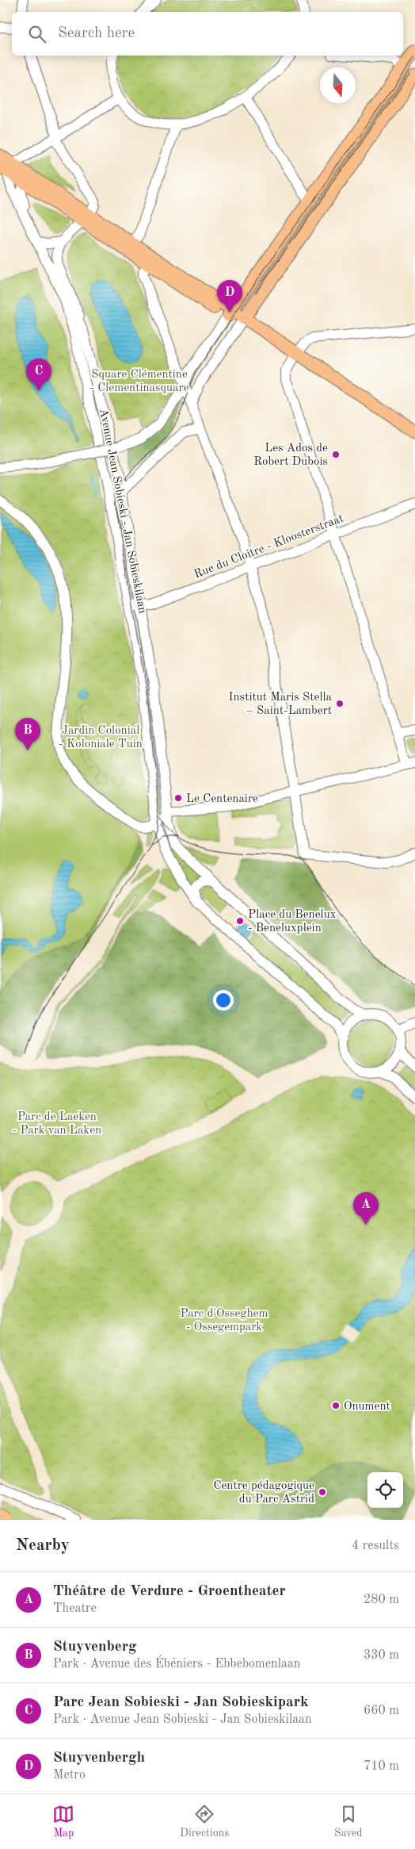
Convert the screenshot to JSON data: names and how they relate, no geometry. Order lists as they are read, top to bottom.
{
  "streets": {
    "street": ["Avenue Jean Sobieski - Jan Sobieskilaan", "Rue du Cloître - Kloosterstraat"]
  },
  "crossings": [
    ["Avenue Jean Sobieski - Jan Sobieskilaan", "Rue du Cloître - Kloosterstraat"]
  ],
  "parks": [
    "Square Clémentine - Clementinasquare",
    "Jardin Colonial - Koloniale Tuin",
    "Parc de Laeken - Park van Laken",
    "Parc d'Osseghem - Ossegempark"
  ],
  "places": [
    "Les Ados de Robert Dubois",
    "Institut Maris Stella – Saint-Lambert",
    "Le Centenaire",
    "Place du Benelux - Beneluxplein",
    "Onument",
    "Centre pédagogique du Parc Astrid"
  ],
  "north": "bottom",
  "page": {
    "search": "Search here",
    "pins": [
      "D",
      "C",
      "B",
      "A"
    ],
    "heading": ["Nearby", "4 results"],
    "list": [
      {
        "mark": "A",
        "name": "Théâtre de Verdure - Groentheater",
        "note": "Theatre",
        "value": "280 m"
      },
      {
        "mark": "B",
        "name": "Stuyvenberg",
        "note": "Park · Avenue des Ébéniers - Ebbebomenlaan",
        "value": "330 m"
      },
      {
        "mark": "C",
        "name": "Parc Jean Sobieski - Jan Sobieskipark",
        "note": "Park · Avenue Jean Sobieski - Jan Sobieskilaan",
        "value": "660 m"
      },
      {
        "mark": "D",
        "name": "Stuyvenbergh",
        "note": "Metro",
        "value": "710 m"
      }
    ],
    "nav": ["Map", "Directions", "Saved"]
  }
}
